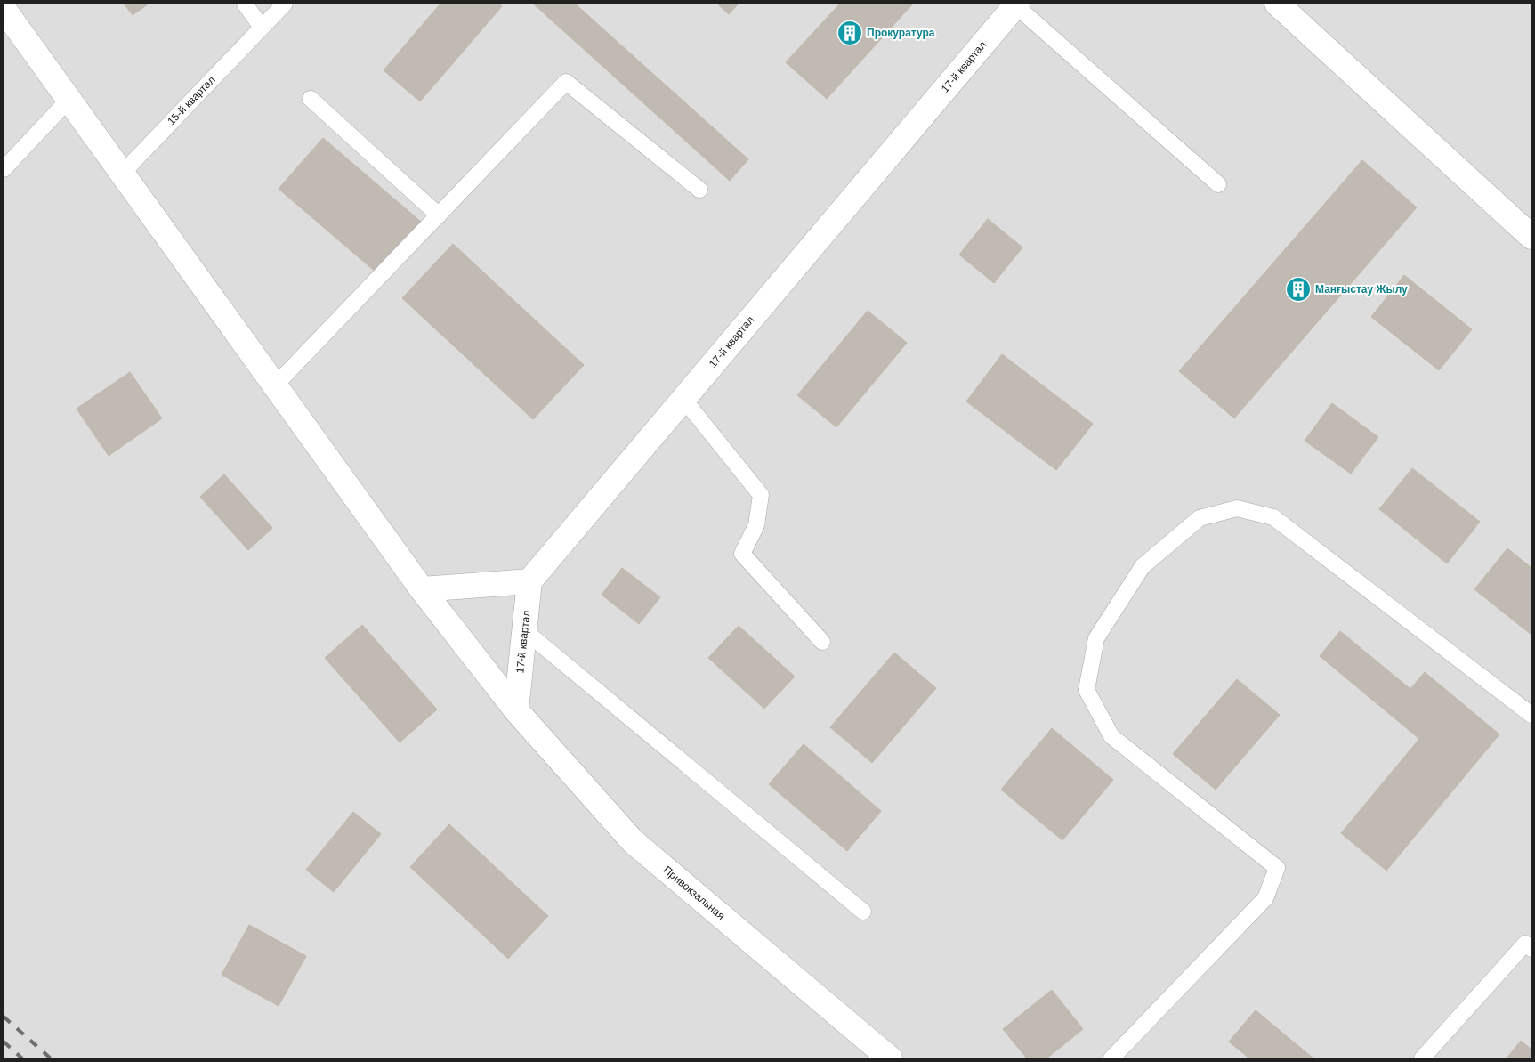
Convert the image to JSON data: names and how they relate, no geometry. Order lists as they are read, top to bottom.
{
  "streets": {
    "street": ["17-й квартал", "Привокзальная"],
    "lane": ["15-й квартал"]
  },
  "crossings": [
    ["17-й квартал", "Привокзальная"],
    ["15-й квартал", "Привокзальная"]
  ],
  "places": {
    "building": ["Прокуратура", "Манғыстау Жылу"]
  }
}
